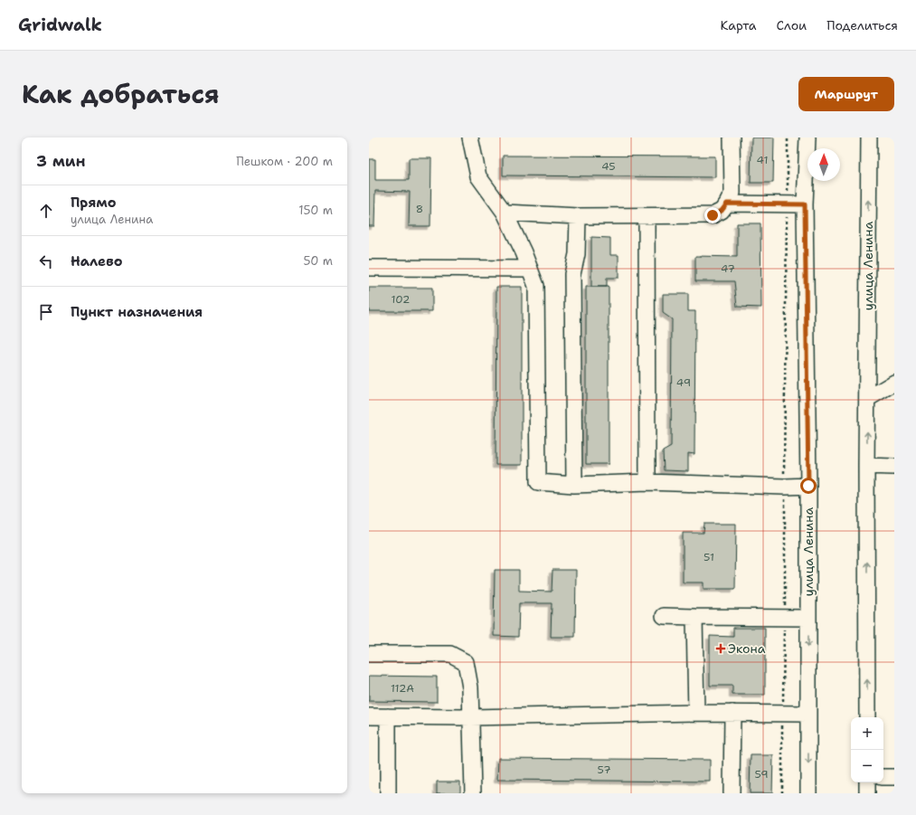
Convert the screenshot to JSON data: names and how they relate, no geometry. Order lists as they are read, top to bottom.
{
  "streets": {
    "street": ["улица Ленина"]
  },
  "places": {
    "health": ["Экона"]
  },
  "house_numbers": [
    "41",
    "45",
    "8",
    "47",
    "102",
    "49",
    "51",
    "112А",
    "57",
    "59"
  ],
  "north": "top",
  "page": {
    "header": "Gridwalk",
    "nav": ["Карта", "Слои", "Поделиться"],
    "title": "Как добраться",
    "buttons": "Маршрут",
    "heading": ["3 мин", "Пешком · 200 m"],
    "list": [
      ["Прямо", "улица Ленина", "150 m"],
      ["Налево", "50 m"],
      "Пункт назначения"
    ],
    "map_buttons": ["+", "−"]
  }
}
